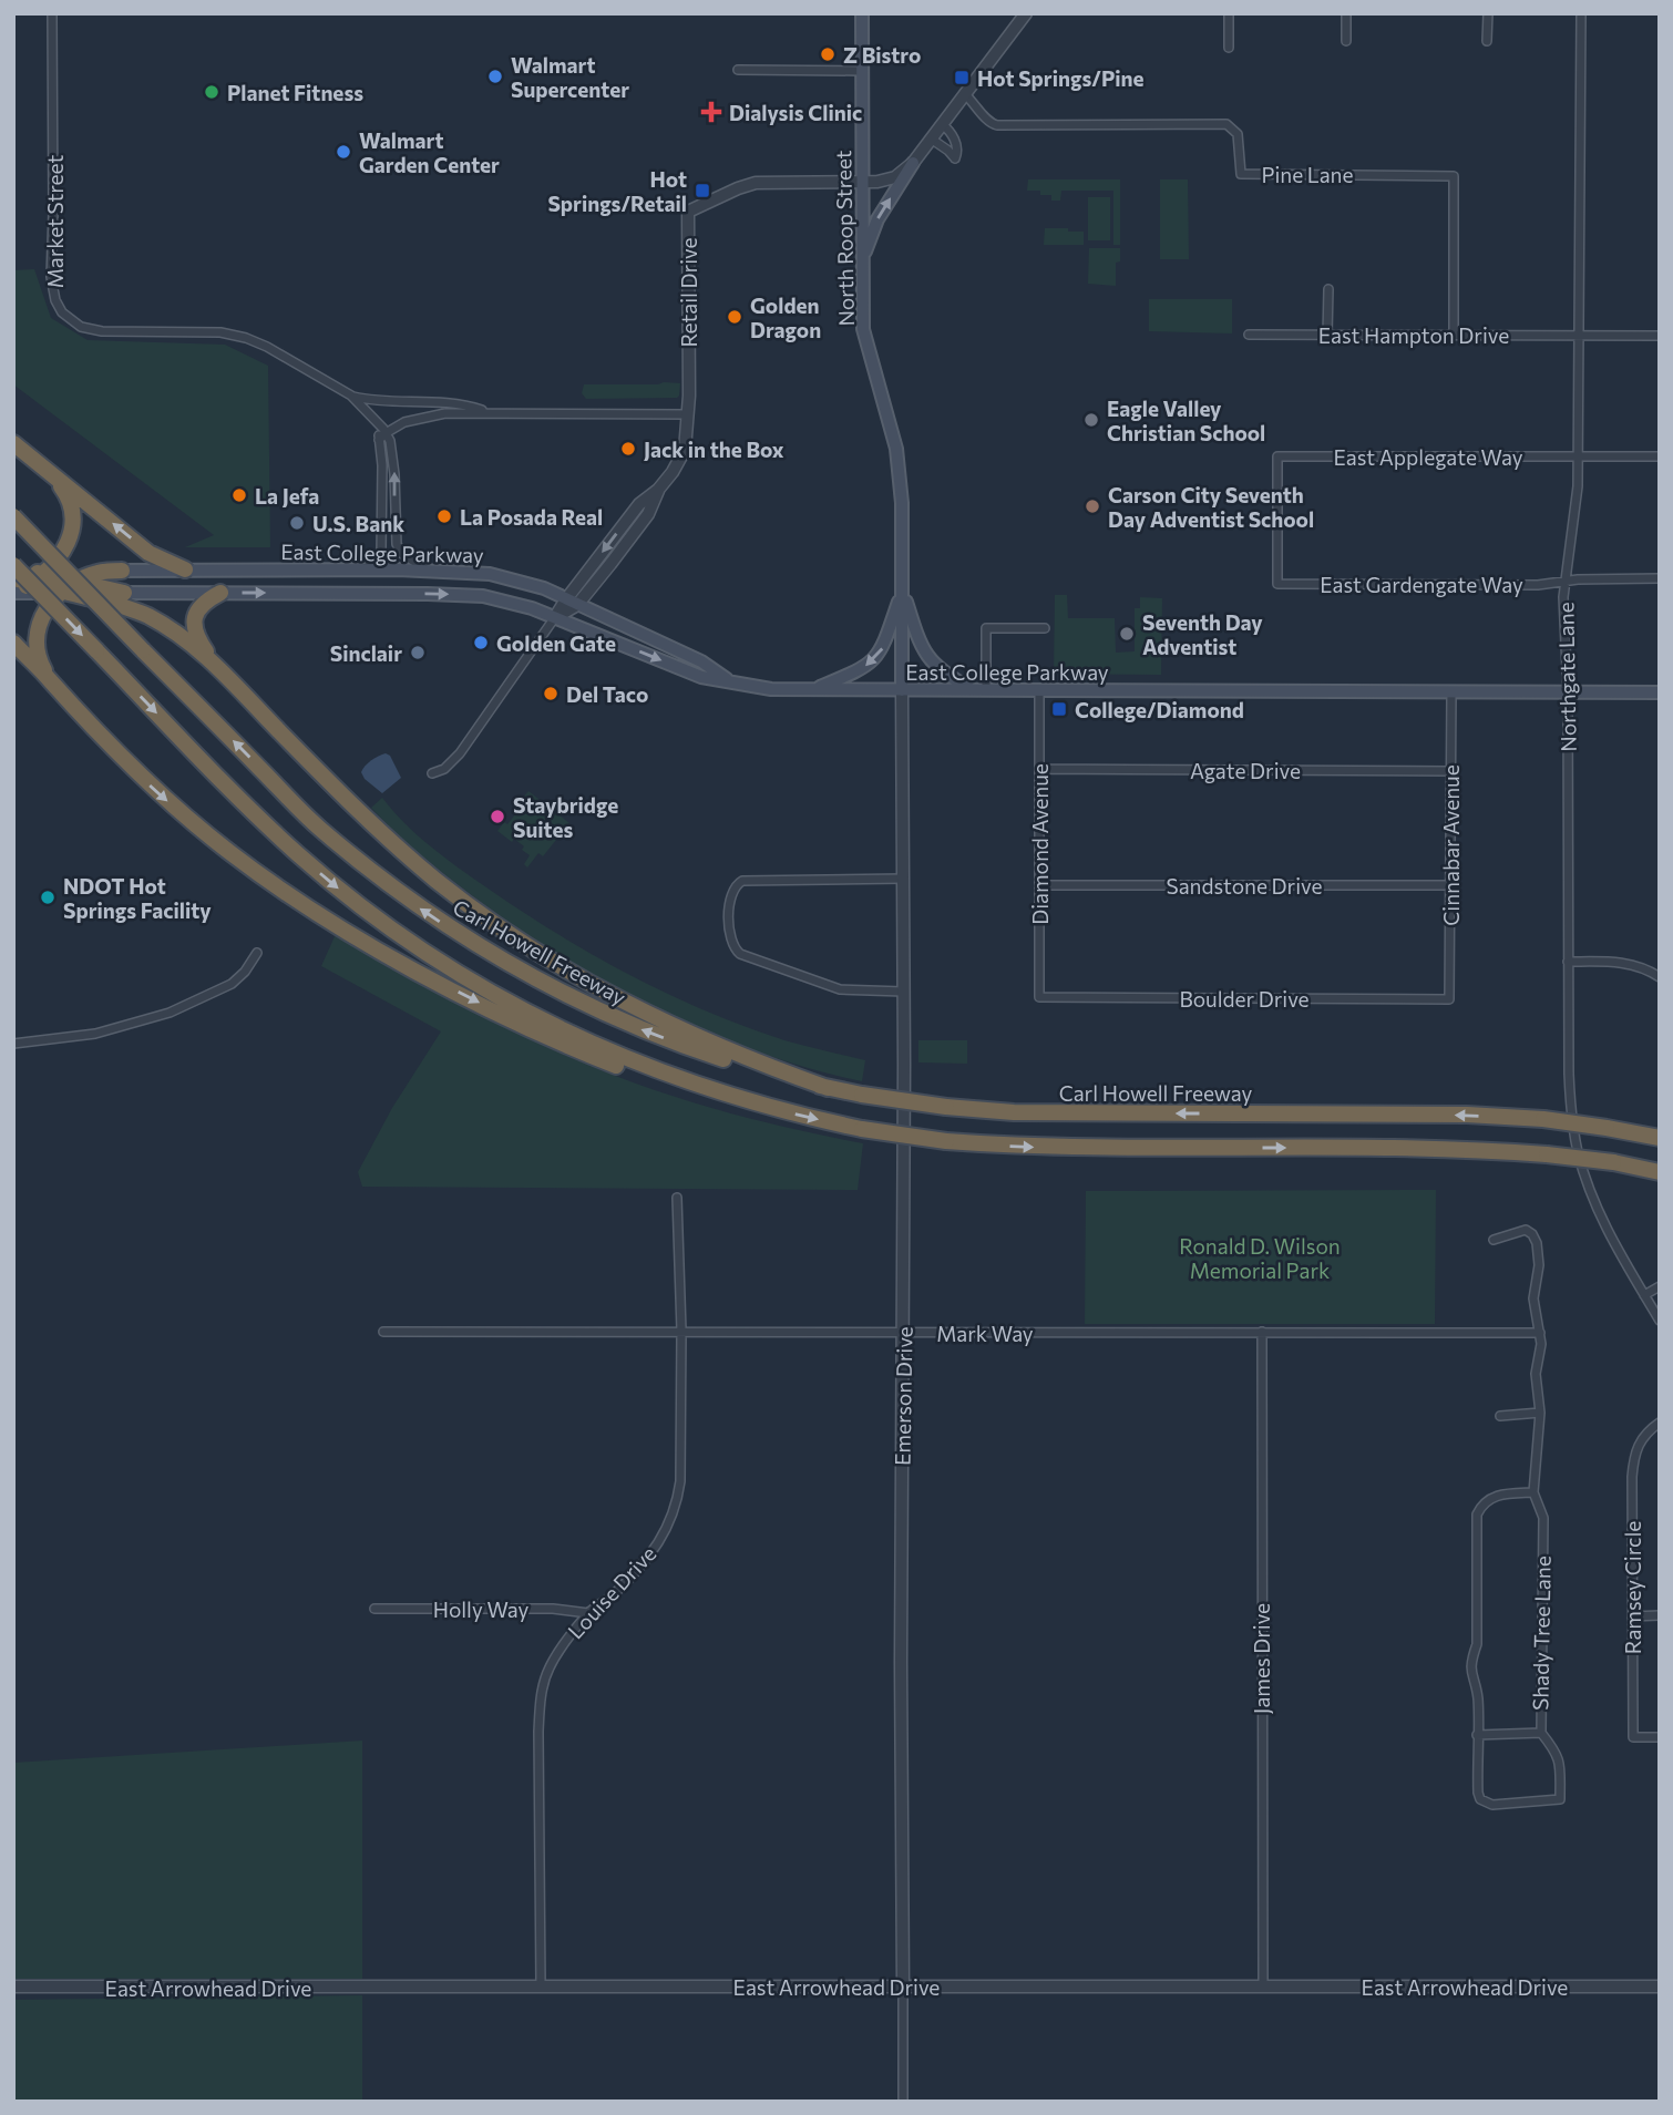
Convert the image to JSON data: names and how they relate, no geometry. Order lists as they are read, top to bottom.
{
  "streets": {
    "highway": ["Carl Howell Freeway"],
    "main road": ["North Roop Street", "East College Parkway"],
    "street": [
      "Pine Lane",
      "Market Street",
      "Retail Drive",
      "East Hampton Drive",
      "East Applegate Way",
      "East Gardengate Way",
      "Northgate Lane",
      "Agate Drive",
      "Diamond Avenue",
      "Cinnabar Avenue",
      "Sandstone Drive",
      "Boulder Drive",
      "Mark Way",
      "Emerson Drive",
      "Ramsey Circle",
      "Louise Drive",
      "Holly Way",
      "Shady Tree Lane",
      "James Drive",
      "East Arrowhead Drive"
    ]
  },
  "crossings": [
    ["Pine Lane", "East Hampton Drive"],
    ["Market Street", "East College Parkway"],
    ["North Roop Street", "Retail Drive"],
    ["North Roop Street", "East College Parkway"],
    ["North Roop Street", "Emerson Drive"],
    ["Retail Drive", "East College Parkway"],
    ["East Hampton Drive", "Northgate Lane"],
    ["East Applegate Way", "East Gardengate Way"],
    ["East Applegate Way", "Northgate Lane"],
    ["East College Parkway", "Northgate Lane"],
    ["East College Parkway", "Diamond Avenue"],
    ["East College Parkway", "Cinnabar Avenue"],
    ["East College Parkway", "Emerson Drive"],
    ["East Gardengate Way", "Northgate Lane"],
    ["Agate Drive", "Diamond Avenue"],
    ["Agate Drive", "Cinnabar Avenue"],
    ["Diamond Avenue", "Sandstone Drive"],
    ["Diamond Avenue", "Boulder Drive"],
    ["Cinnabar Avenue", "Sandstone Drive"],
    ["Cinnabar Avenue", "Boulder Drive"],
    ["Mark Way", "Emerson Drive"],
    ["Mark Way", "Louise Drive"],
    ["Mark Way", "Shady Tree Lane"],
    ["Mark Way", "James Drive"],
    ["Emerson Drive", "East Arrowhead Drive"],
    ["Louise Drive", "Holly Way"],
    ["Louise Drive", "East Arrowhead Drive"],
    ["James Drive", "East Arrowhead Drive"]
  ],
  "parks": ["Ronald D. Wilson Memorial Park"],
  "places": {
    "other": [
      "Z Bistro",
      "Walmart Supercenter",
      "Planet Fitness",
      "Walmart Garden Center",
      "Golden Dragon",
      "Eagle Valley Christian School",
      "Jack in the Box",
      "La Jefa",
      "Carson City Seventh Day Adventist School",
      "La Posada Real",
      "U.S. Bank",
      "Seventh Day Adventist",
      "Golden Gate",
      "Sinclair",
      "Del Taco",
      "Staybridge Suites",
      "NDOT Hot Springs Facility"
    ],
    "transit": ["Hot Springs/Pine", "Hot Springs/Retail", "College/Diamond"],
    "health": ["Dialysis Clinic"]
  }
}
